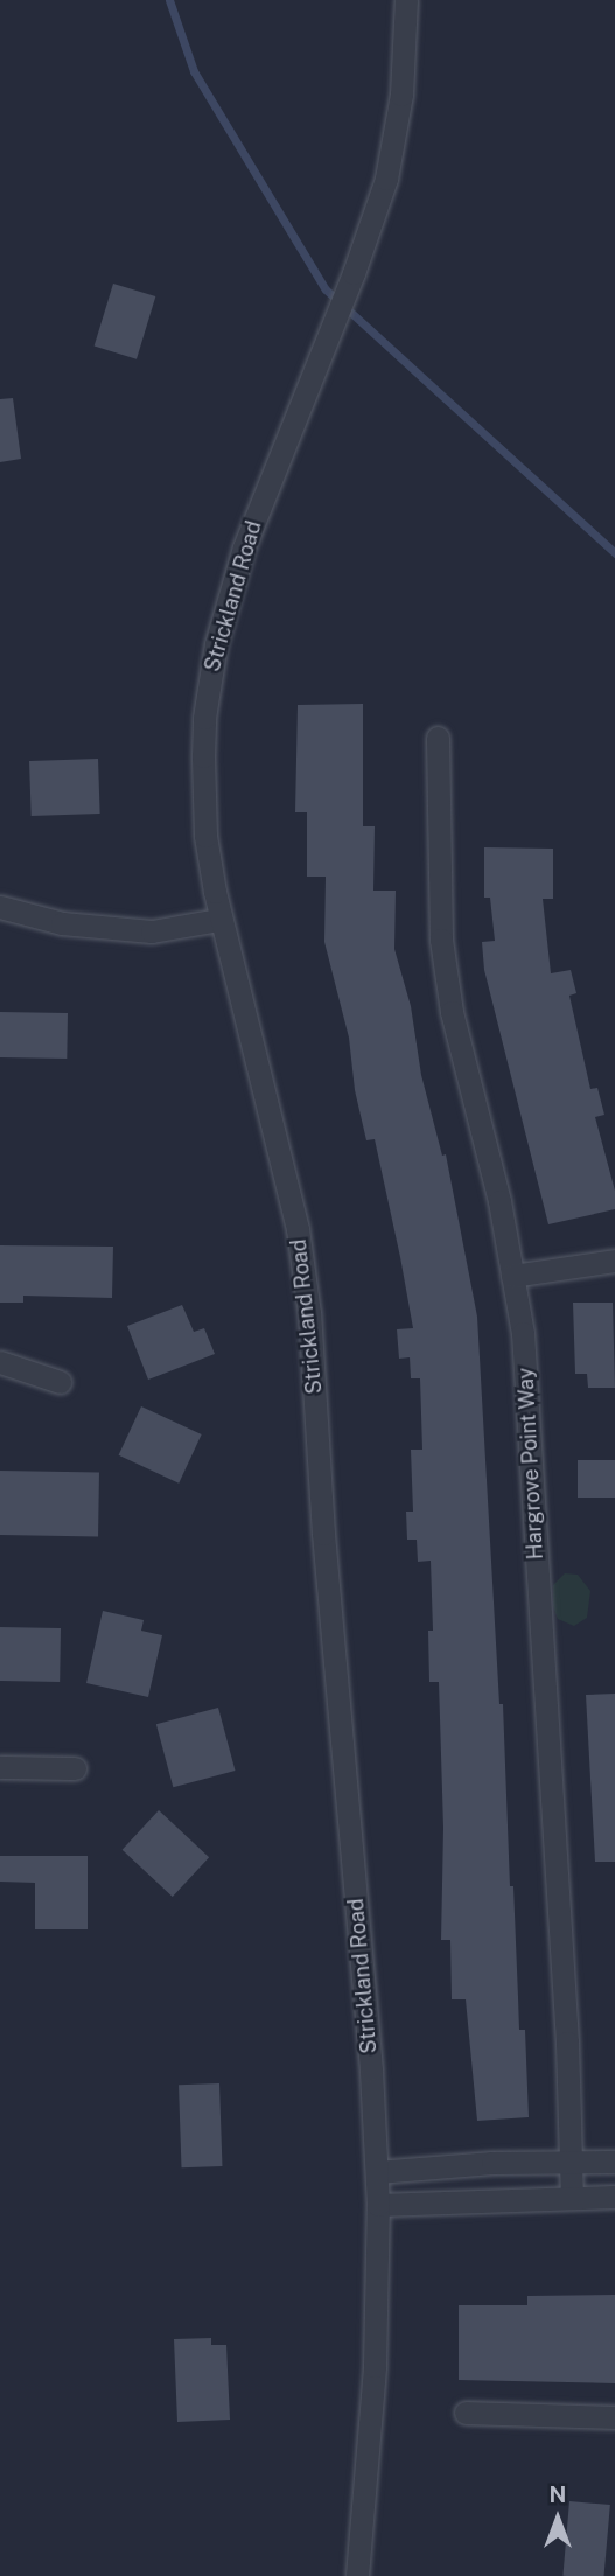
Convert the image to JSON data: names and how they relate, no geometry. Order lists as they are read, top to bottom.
{
  "streets": {
    "street": ["Strickland Road", "Hargrove Point Way"]
  },
  "north": "top"
}
